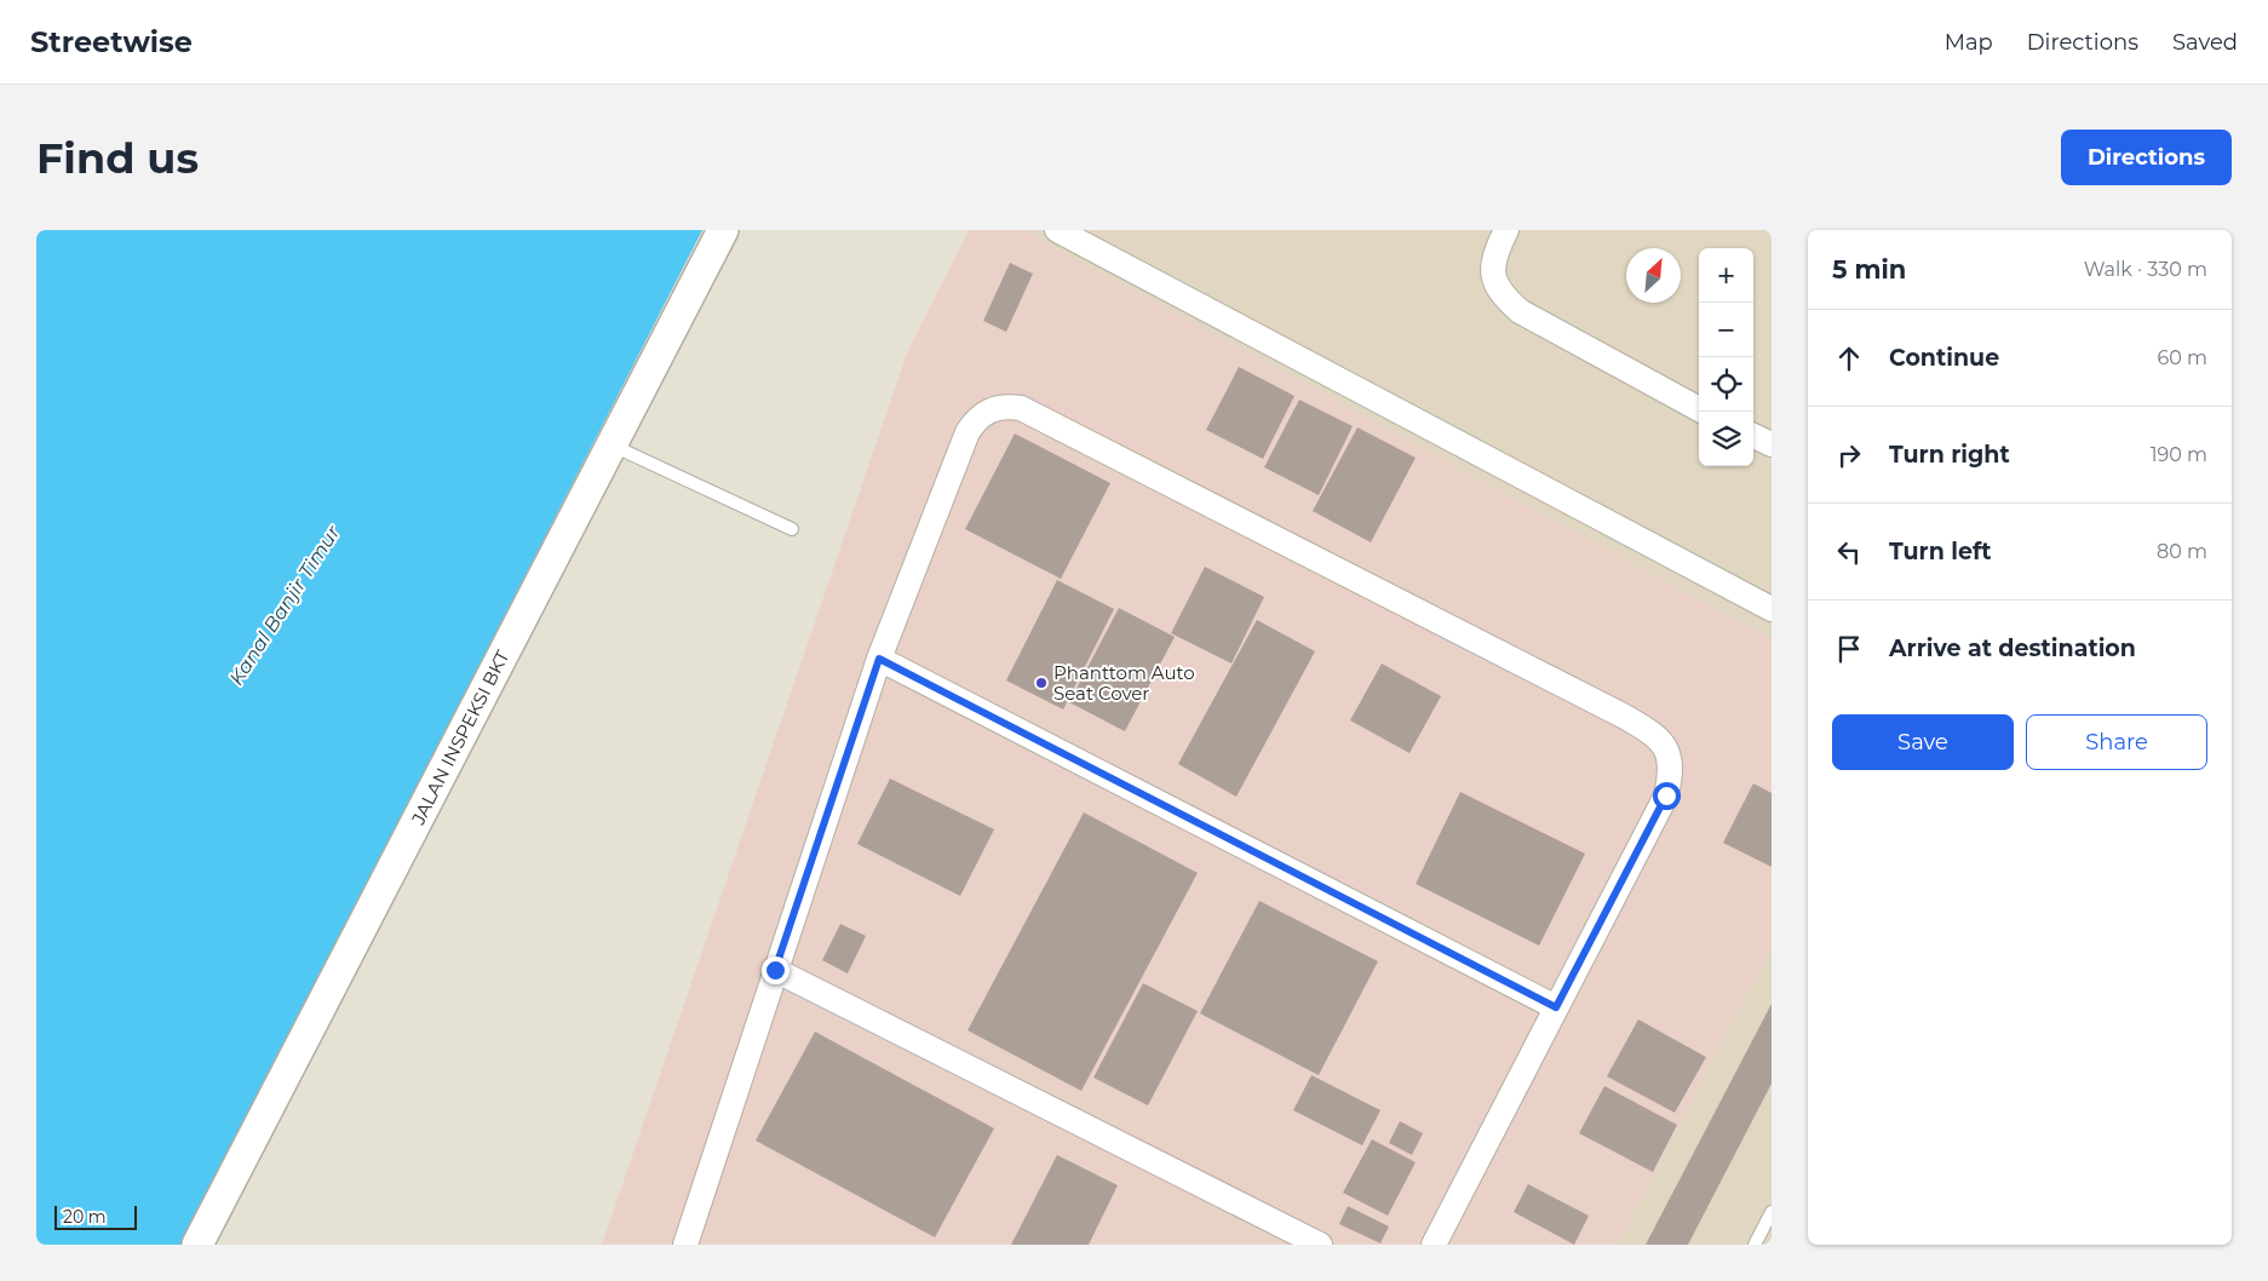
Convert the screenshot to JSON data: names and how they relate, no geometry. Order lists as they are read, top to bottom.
{
  "streets": {
    "street": ["JALAN INSPEKSI BKT"]
  },
  "water": ["Kanal Banjir Timur"],
  "places": ["Phanttom Auto Seat Cover"],
  "scale_bar": "20 m",
  "north": "top right",
  "page": {
    "header": "Streetwise",
    "nav": ["Map", "Directions", "Saved"],
    "buttons": [
      "Directions",
      ["Save", "Share"]
    ],
    "title": "Find us",
    "heading": ["5 min", "Walk · 330 m"],
    "map_buttons": ["+", "−"],
    "list": [
      ["Continue", "60 m"],
      ["Turn right", "190 m"],
      ["Turn left", "80 m"],
      "Arrive at destination"
    ],
    "scale": "20 m"
  }
}
